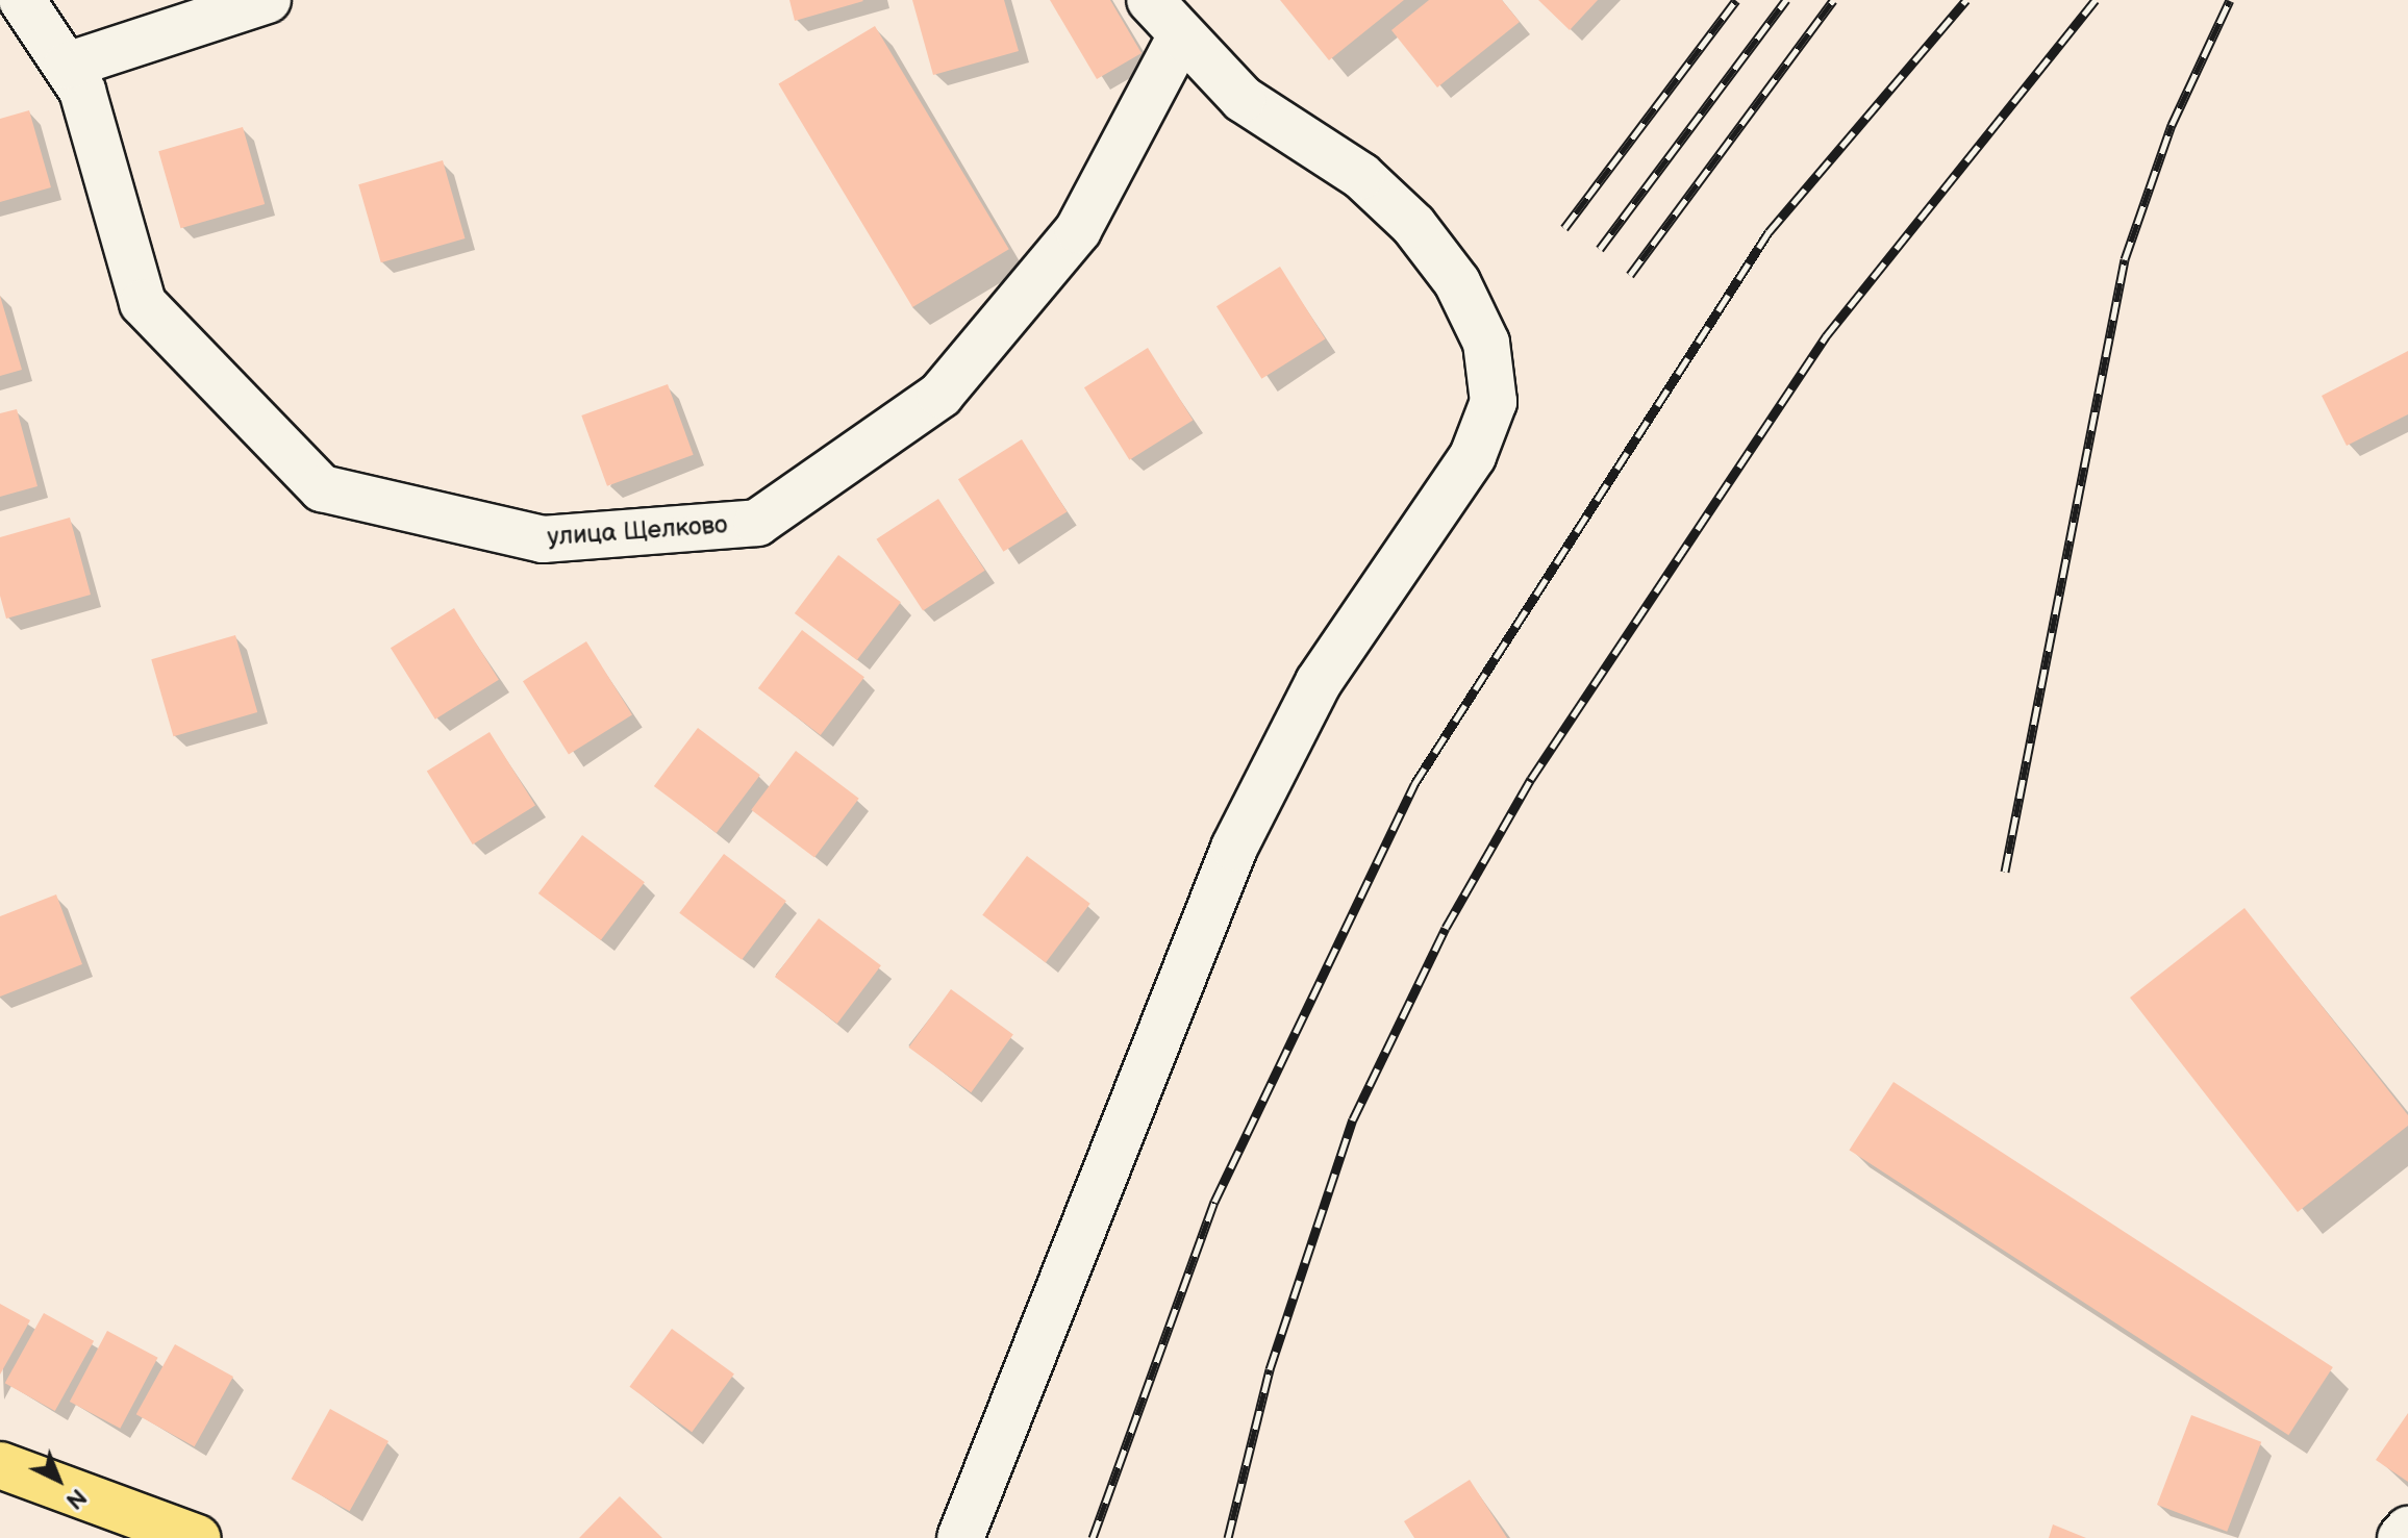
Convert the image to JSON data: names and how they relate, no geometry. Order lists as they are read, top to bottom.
{
  "streets": {
    "street": ["улица Щелково"]
  },
  "north": "bottom right"
}
